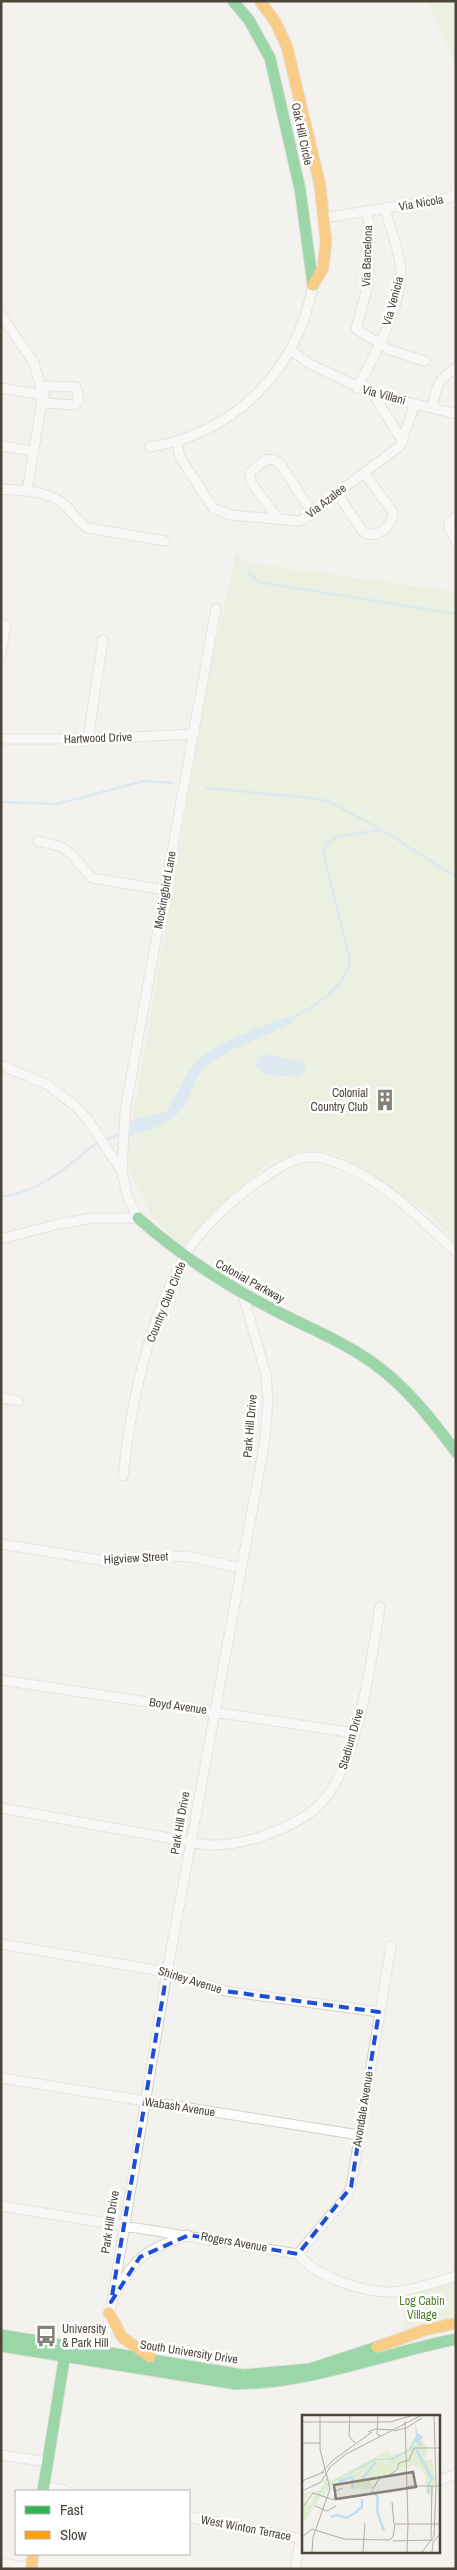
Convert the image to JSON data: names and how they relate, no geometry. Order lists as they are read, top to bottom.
{
  "streets": {
    "street": [
      "Oak Hill Circle",
      "Via Nicola",
      "Via Barcelona",
      "Via Venicia",
      "Via Villani",
      "Via Azalee",
      "Hartwood Drive",
      "Mockingbird Lane",
      "Colonial Parkway",
      "Country Club Circle",
      "Park Hill Drive",
      "Higview Street",
      "Boyd Avenue",
      "Stadium Drive",
      "Shirley Avenue",
      "Wabash Avenue",
      "Avondale Avenue",
      "Rogers Avenue",
      "South University Drive",
      "West Winton Terrace"
    ]
  },
  "crossings": [
    ["Oak Hill Circle", "Via Nicola"],
    ["Oak Hill Circle", "Via Villani"],
    ["Oak Hill Circle", "Via Azalee"],
    ["Via Nicola", "Via Barcelona"],
    ["Via Nicola", "Via Venicia"],
    ["Via Barcelona", "Via Venicia"],
    ["Via Venicia", "Via Villani"],
    ["Via Villani", "Via Azalee"],
    ["Hartwood Drive", "Mockingbird Lane"],
    ["Colonial Parkway", "Country Club Circle"],
    ["Colonial Parkway", "Park Hill Drive"],
    ["Park Hill Drive", "Higview Street"],
    ["Park Hill Drive", "Boyd Avenue"],
    ["Park Hill Drive", "Stadium Drive"],
    ["Park Hill Drive", "Shirley Avenue"],
    ["Park Hill Drive", "Wabash Avenue"],
    ["Park Hill Drive", "Rogers Avenue"],
    ["Park Hill Drive", "South University Drive"],
    ["Boyd Avenue", "Stadium Drive"],
    ["Shirley Avenue", "Avondale Avenue"],
    ["Wabash Avenue", "Avondale Avenue"],
    ["Avondale Avenue", "Rogers Avenue"]
  ],
  "parks": ["Log Cabin Village"],
  "places": {
    "building": ["Colonial Country Club"],
    "bus stop": ["University & Park Hill"]
  },
  "legend": ["Fast", "Slow"]
}
